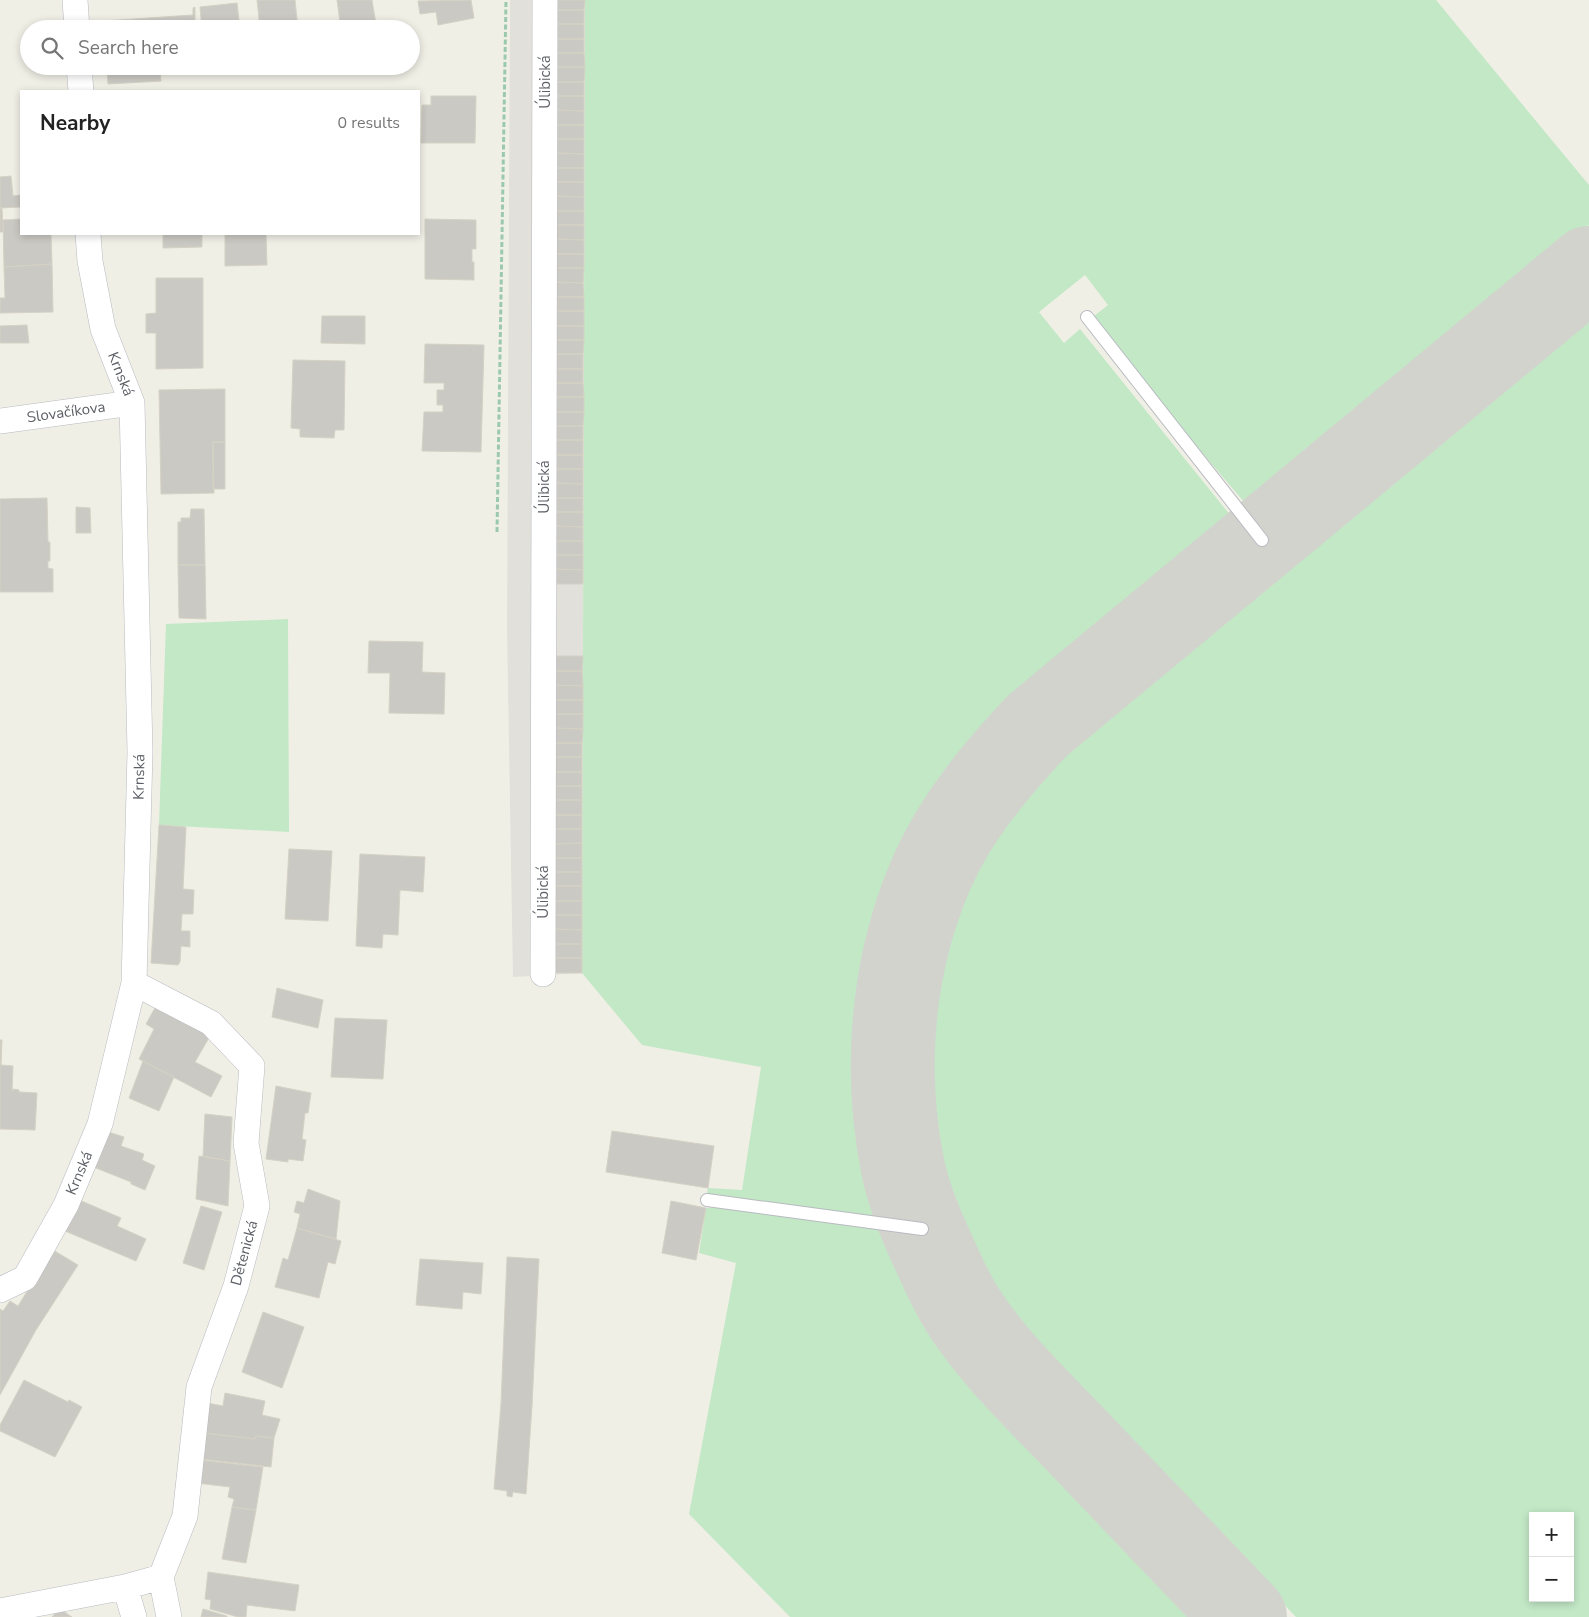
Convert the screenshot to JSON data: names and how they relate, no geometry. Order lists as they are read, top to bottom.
{
  "streets": {
    "street": [
      "Úlibická",
      "Krnská",
      "Slovačíkova",
      "Dětenická"
    ]
  },
  "crossings": [
    ["Krnská", "Slovačíkova"],
    ["Krnská", "Dětenická"]
  ],
  "page": {
    "search": "Search here",
    "heading": ["Nearby", "0 results"],
    "map_buttons": ["+", "−"]
  }
}
